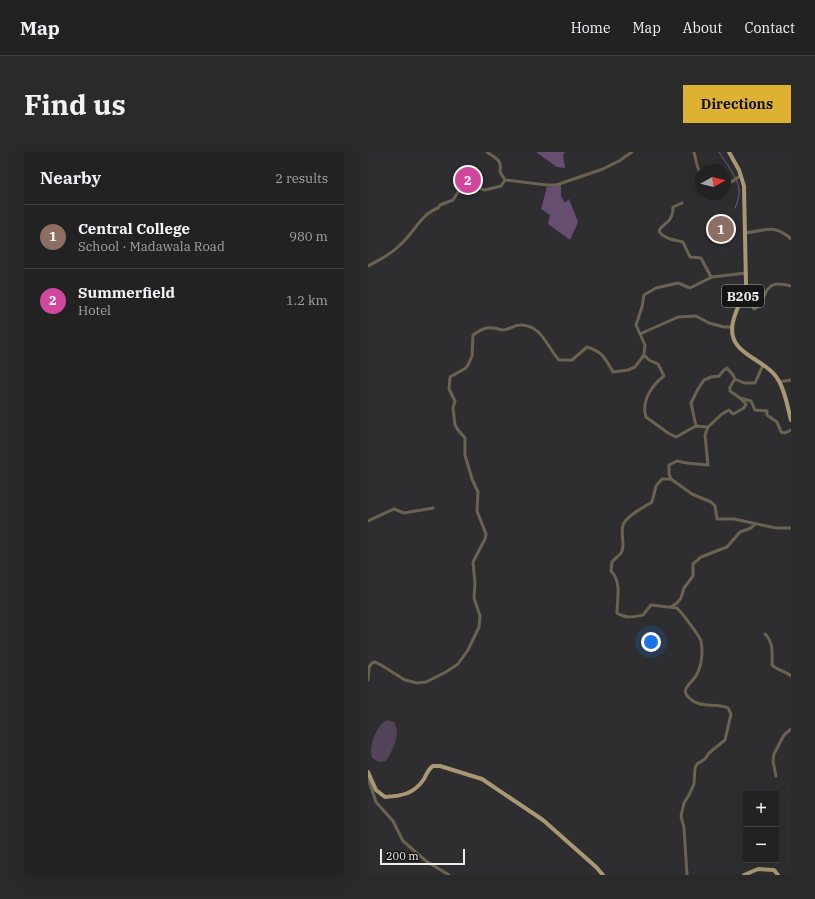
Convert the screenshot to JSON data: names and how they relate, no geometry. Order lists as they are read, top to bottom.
{
  "streets": {
    "main road": ["B205"]
  },
  "scale_bar": "200 m",
  "north": "right",
  "page": {
    "header": "Map",
    "nav": [
      "Home",
      "Map",
      "About",
      "Contact"
    ],
    "buttons": "Directions",
    "title": "Find us",
    "heading": ["Nearby", "2 results"],
    "pins": ["2", "1"],
    "list": [
      {
        "mark": "1",
        "name": "Central College",
        "note": "School · Madawala Road",
        "value": "980 m"
      },
      {
        "mark": "2",
        "name": "Summerfield",
        "note": "Hotel",
        "value": "1.2 km"
      }
    ],
    "map_buttons": ["+", "−"],
    "scale": "200 m"
  }
}
